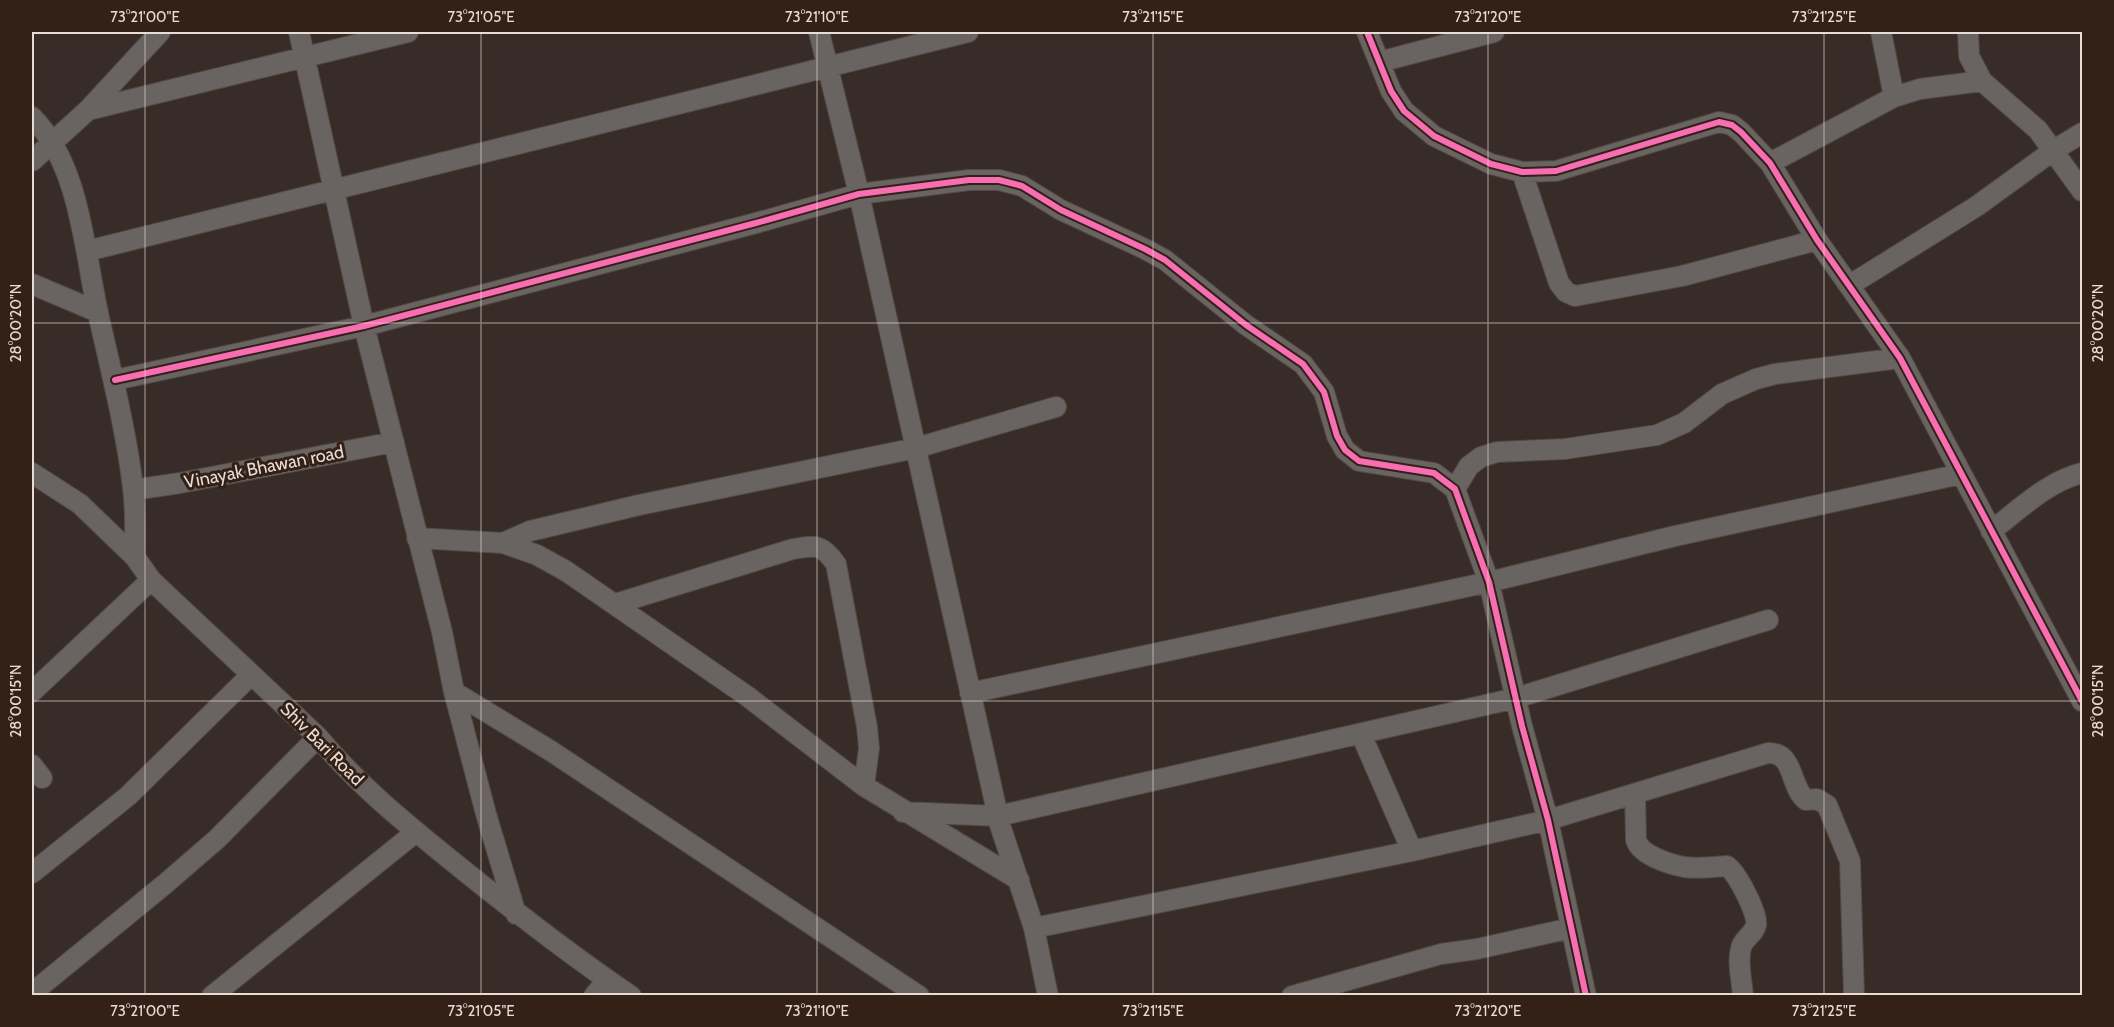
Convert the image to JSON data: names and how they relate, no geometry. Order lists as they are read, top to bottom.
{
  "streets": {
    "street": ["Vinayak Bhawan road", "Shiv Bari Road"]
  },
  "coordinates": [
    "73°21'00\"E",
    "73°21'05\"E",
    "73°21'10\"E",
    "73°21'15\"E",
    "73°21'20\"E",
    "73°21'25\"E",
    "28°00'20\"N",
    "28°00'15\"N"
  ]
}
